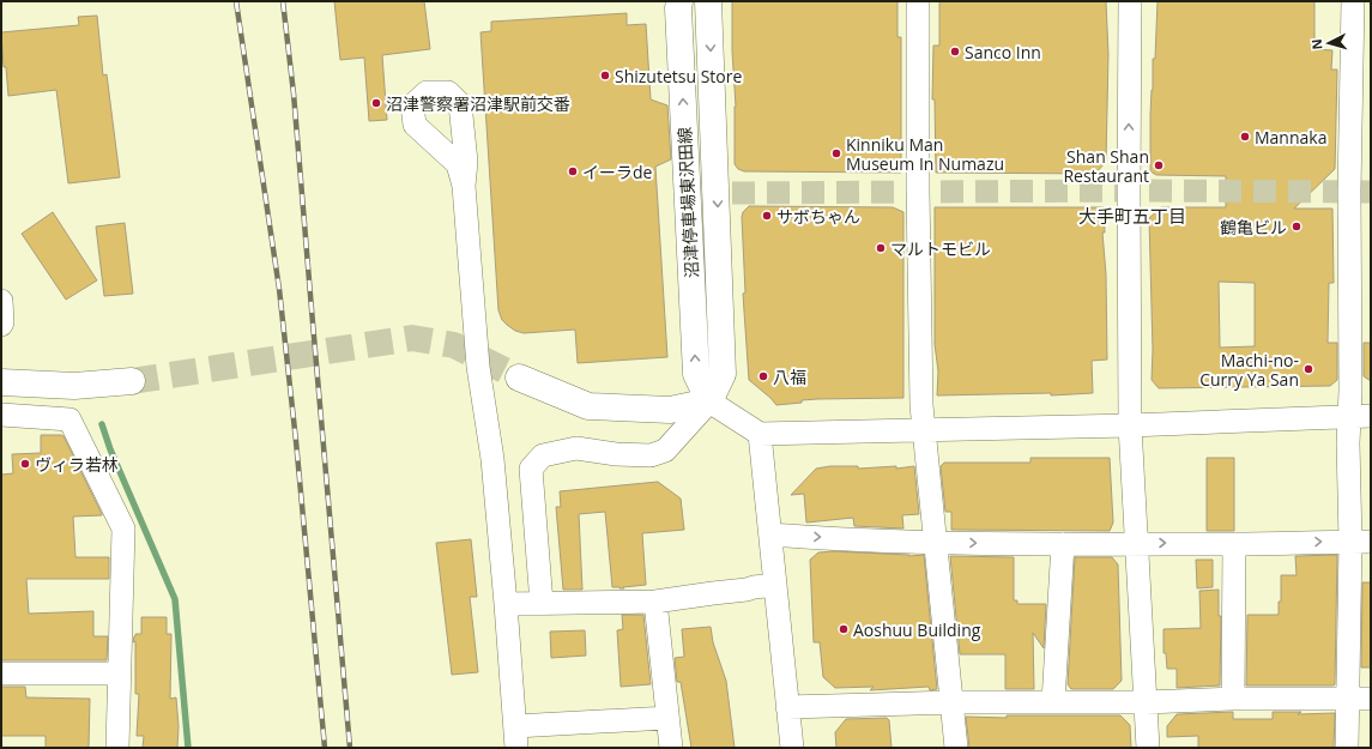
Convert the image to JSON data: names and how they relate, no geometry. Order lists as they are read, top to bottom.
{
  "streets": {
    "main road": ["沼津停車場東沢田線"]
  },
  "districts": ["大手町五丁目"],
  "places": [
    "Sanco Inn",
    "Shizutetsu Store",
    "沼津警察署沼津駅前交番",
    "Mannaka",
    "Kinniku Man Museum In Numazu",
    "Shan Shan Restaurant",
    "イーラde",
    "サボちゃん",
    "鶴亀ビル",
    "マルトモビル",
    "Machi-no- Curry Ya San",
    "八福",
    "ヴィラ若林",
    "Aoshuu Building"
  ],
  "north": "left"
}
